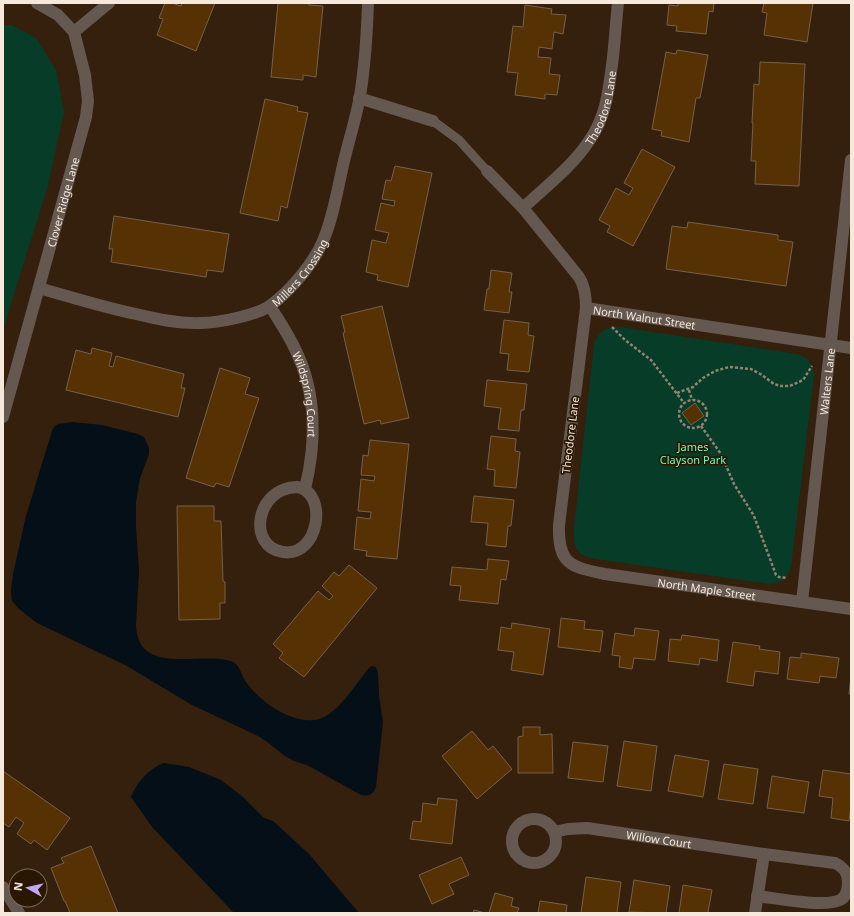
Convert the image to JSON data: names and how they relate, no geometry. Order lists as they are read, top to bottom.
{
  "streets": {
    "street": [
      "Theodore Lane",
      "Clover Ridge Lane",
      "Millers Crossing",
      "North Walnut Street",
      "Walters Lane",
      "Wildspring Court",
      "North Maple Street",
      "Willow Court"
    ]
  },
  "crossings": [
    ["Theodore Lane", "North Walnut Street"],
    ["Theodore Lane", "North Maple Street"],
    ["Clover Ridge Lane", "Millers Crossing"],
    ["Millers Crossing", "Wildspring Court"],
    ["North Walnut Street", "Walters Lane"],
    ["Walters Lane", "North Maple Street"]
  ],
  "parks": ["James Clayson Park"],
  "north": "left"
}
